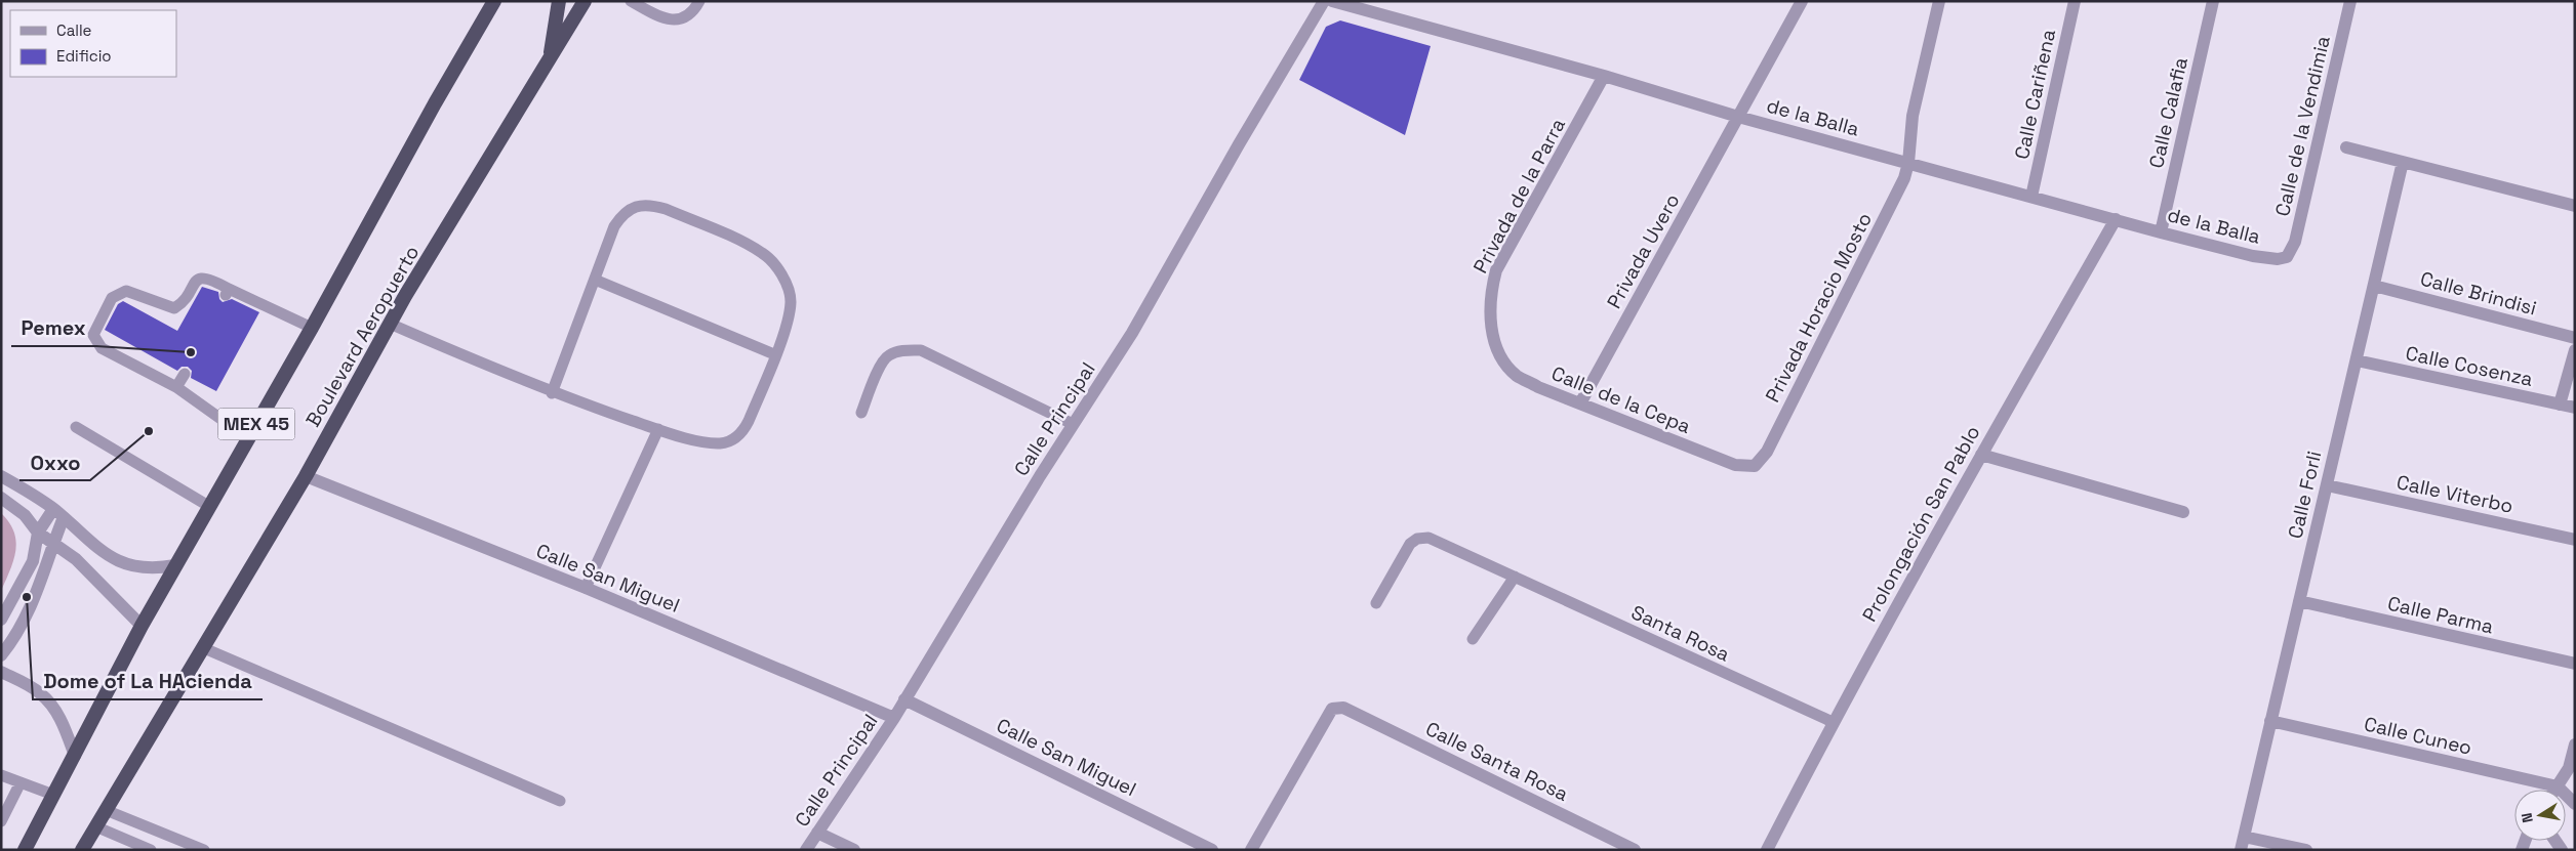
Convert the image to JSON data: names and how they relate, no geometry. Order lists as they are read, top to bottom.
{
  "streets": {
    "highway": ["Boulevard Aeropuerto", "MEX 45"],
    "street": [
      "Calle Cariñena",
      "Calle Calafia",
      "de la Balla",
      "Calle de la Vendimia",
      "Privada de la Parra",
      "Privada Uvero",
      "Calle Brindisi",
      "Privada Horacio Mosto",
      "Calle Cosenza",
      "Calle de la Cepa",
      "Calle Principal",
      "Calle Viterbo",
      "Calle Forli",
      "Prolongación San Pablo",
      "Calle San Miguel",
      "Calle Parma",
      "Calle Cuneo",
      "Calle Santa Rosa"
    ],
    "lane": ["Santa Rosa"]
  },
  "crossings": [
    ["Calle Cariñena", "de la Balla"],
    ["Calle Calafia", "de la Balla"],
    ["de la Balla", "Calle de la Vendimia"],
    ["de la Balla", "Privada de la Parra"],
    ["de la Balla", "Privada Uvero"],
    ["de la Balla", "Privada Horacio Mosto"],
    ["de la Balla", "Prolongación San Pablo"],
    ["Privada de la Parra", "Calle de la Cepa"],
    ["Privada Uvero", "Calle de la Cepa"],
    ["Calle Brindisi", "Calle Forli"],
    ["Privada Horacio Mosto", "Calle de la Cepa"],
    ["Boulevard Aeropuerto", "Calle San Miguel"],
    ["Calle Cosenza", "Calle Forli"],
    ["Calle Principal", "Calle San Miguel"],
    ["Calle Viterbo", "Calle Forli"],
    ["Calle Forli", "Calle Parma"],
    ["Calle Forli", "Calle Cuneo"],
    ["Prolongación San Pablo", "Santa Rosa"]
  ],
  "places": ["Pemex", "Oxxo", "Dome of La HAcienda"],
  "legend": ["Calle", "Edificio"],
  "north": "left"
}
